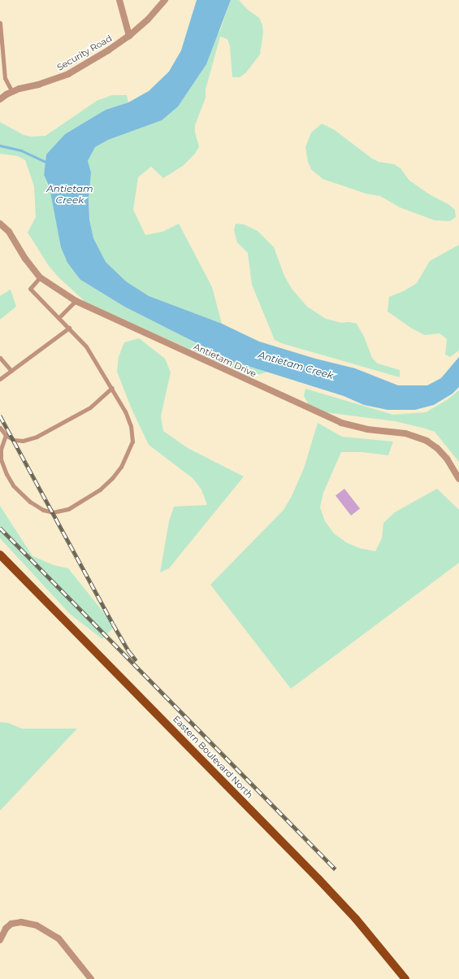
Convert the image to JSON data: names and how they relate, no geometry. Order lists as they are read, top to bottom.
{
  "streets": {
    "main road": ["Eastern Boulevard North"],
    "street": ["Security Road", "Antietam Drive"]
  },
  "water": ["Antietam Creek"]
}
